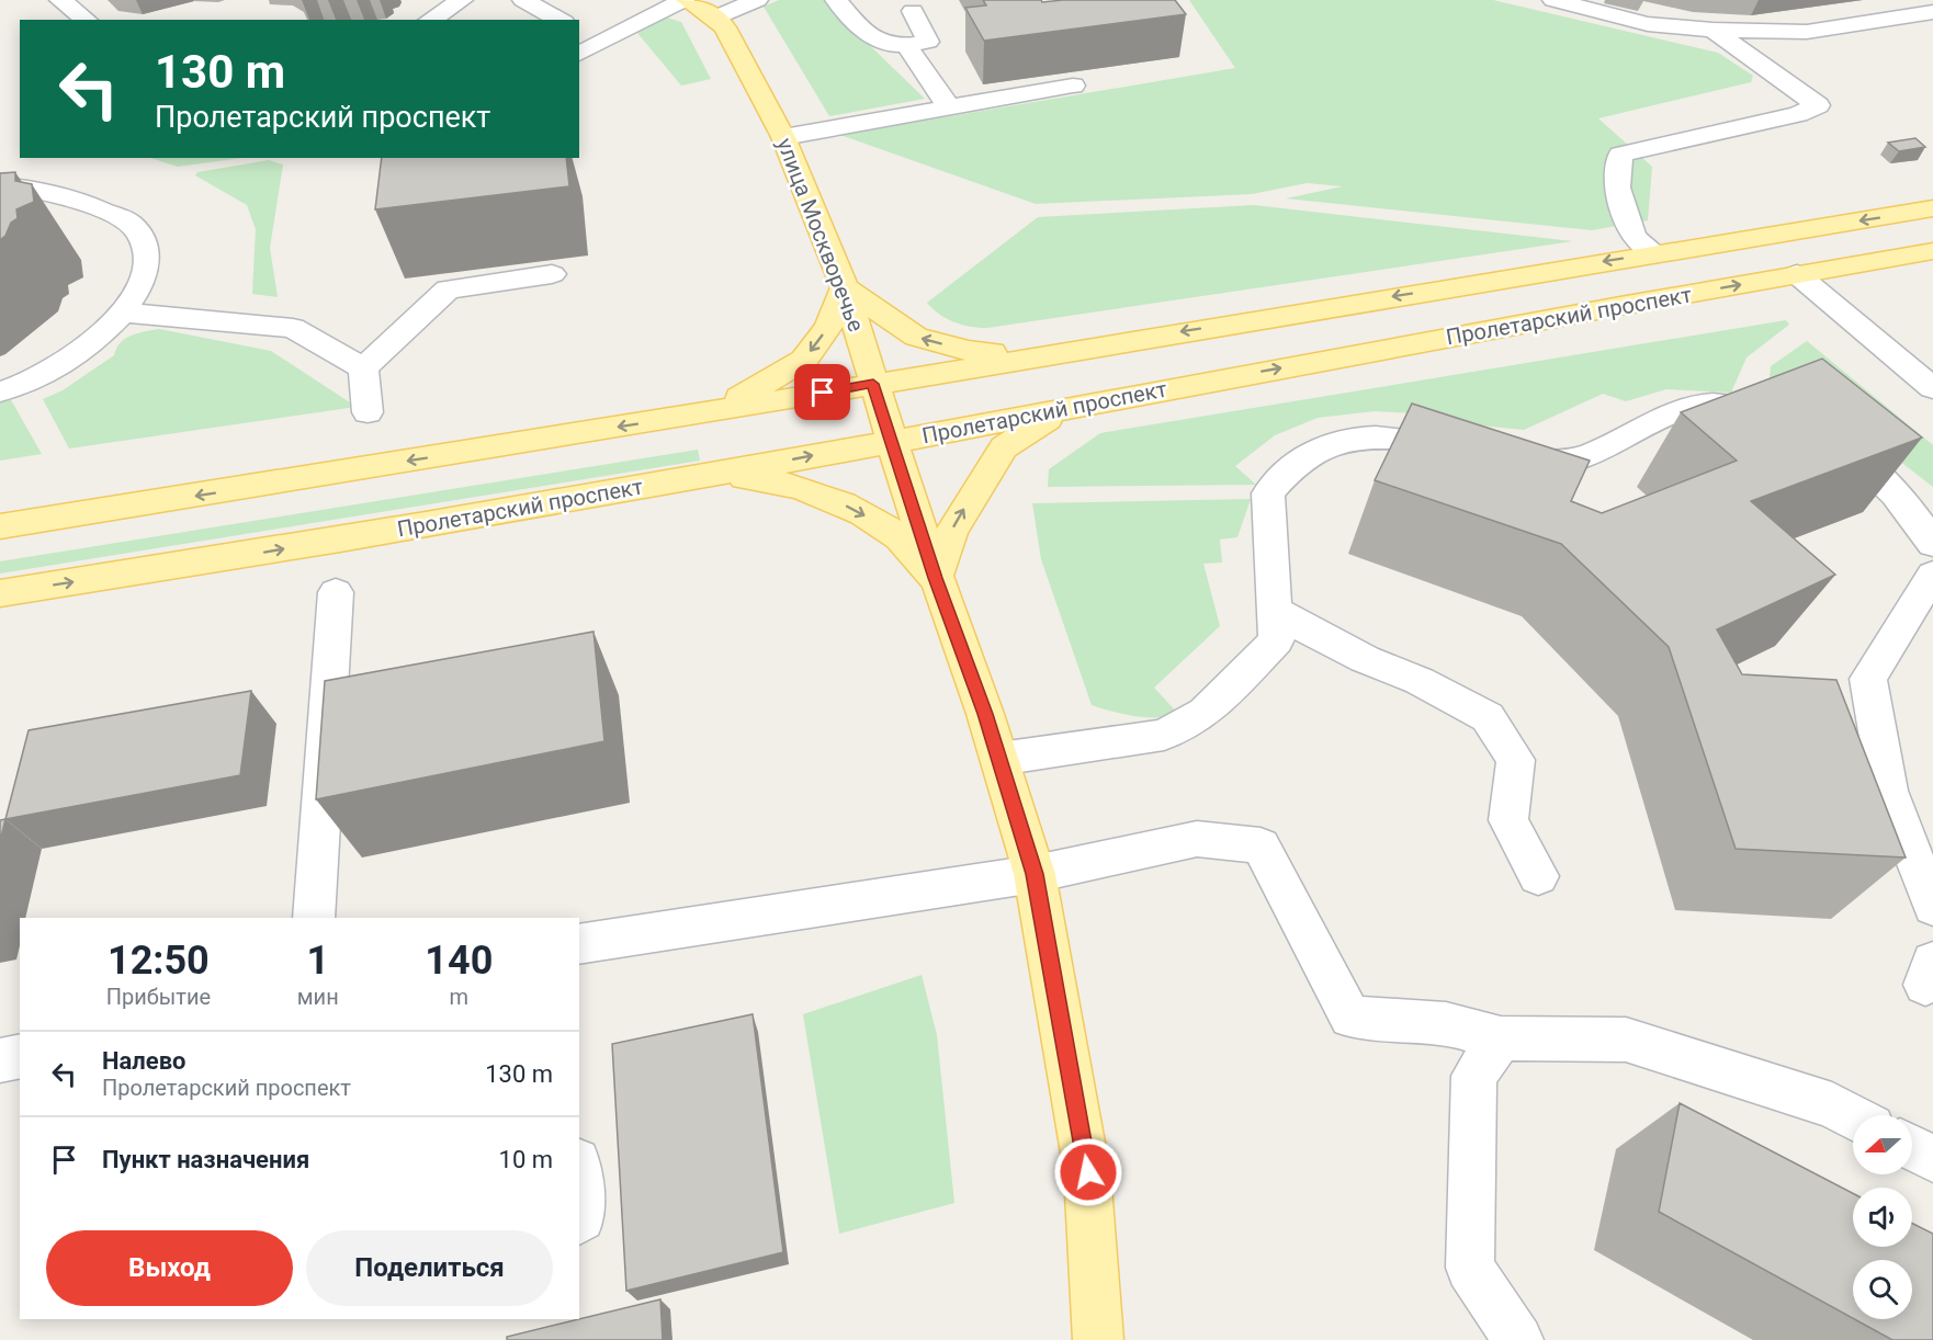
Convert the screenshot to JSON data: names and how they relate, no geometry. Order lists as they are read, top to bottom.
{
  "streets": {
    "main road": ["улица Москворечье", "Пролетарский проспект"]
  },
  "crossings": [
    ["улица Москворечье", "Пролетарский проспект"]
  ],
  "north": "left",
  "page": {
    "turn": ["130 m", "Пролетарский проспект"],
    "eta": [
      "12:50",
      "Прибытие",
      "1",
      "мин",
      "140",
      "m"
    ],
    "list": [
      {
        "name": "Налево",
        "note": "Пролетарский проспект",
        "value": "130 m"
      },
      {
        "name": "Пункт назначения",
        "value": "10 m"
      }
    ],
    "buttons": ["Выход", "Поделиться"]
  }
}
